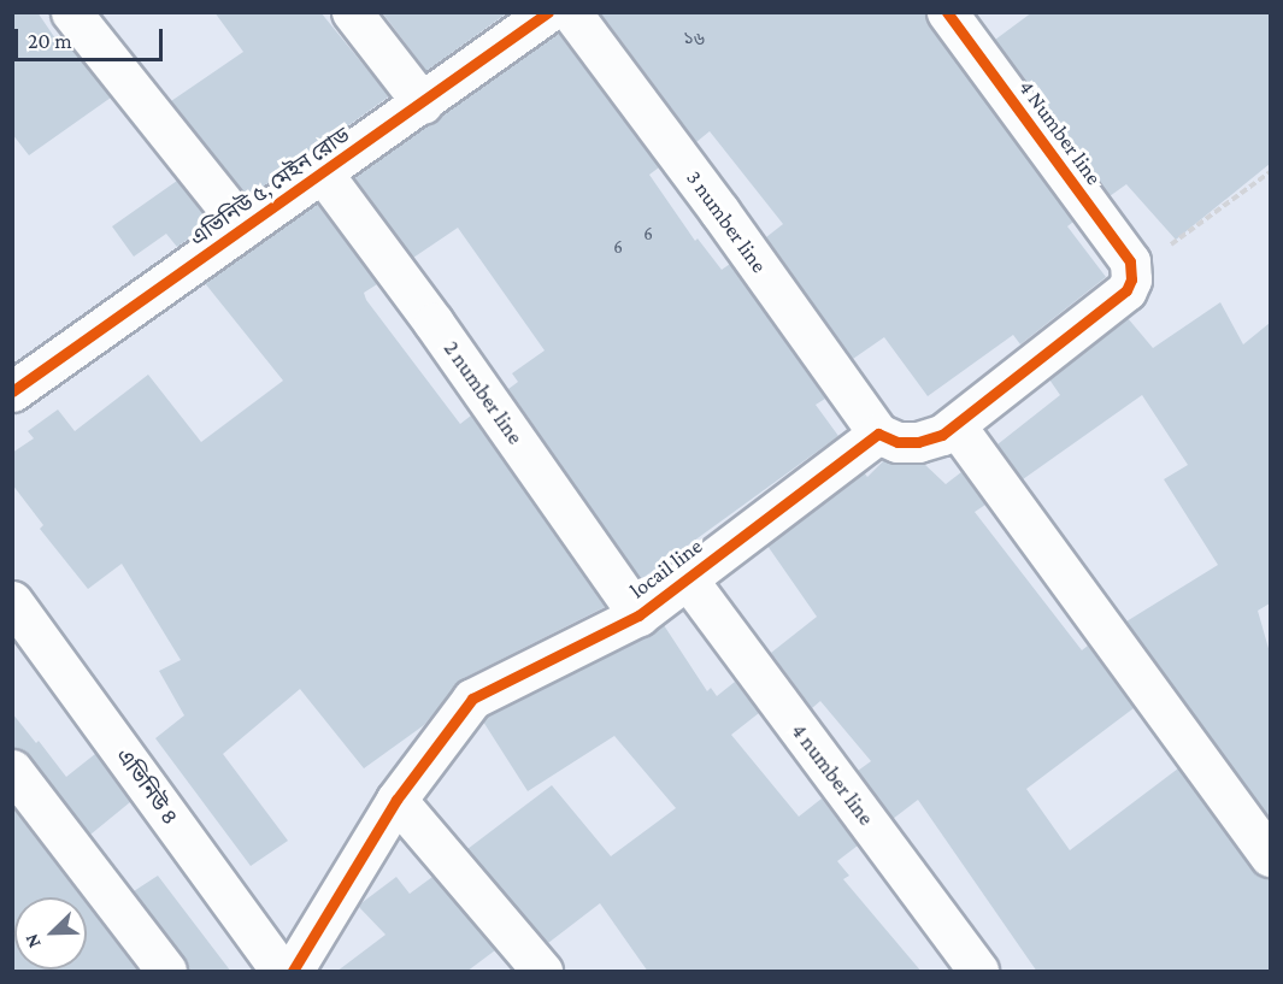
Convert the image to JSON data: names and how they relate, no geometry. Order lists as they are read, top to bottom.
{
  "streets": {
    "street": [
      "4 Number line",
      "এভিনিউ ৫, মেইন রোড",
      "3 number line",
      "2 number line",
      "locail line",
      "4 number line",
      "এভিনিউ ৪"
    ]
  },
  "crossings": [
    ["এভিনিউ ৫, মেইন রোড", "2 number line"],
    ["3 number line", "locail line"],
    ["2 number line", "locail line"],
    ["locail line", "4 number line"]
  ],
  "house_numbers": ["১৬", "6", "6"],
  "scale_bar": "20 m",
  "north": "bottom left"
}
